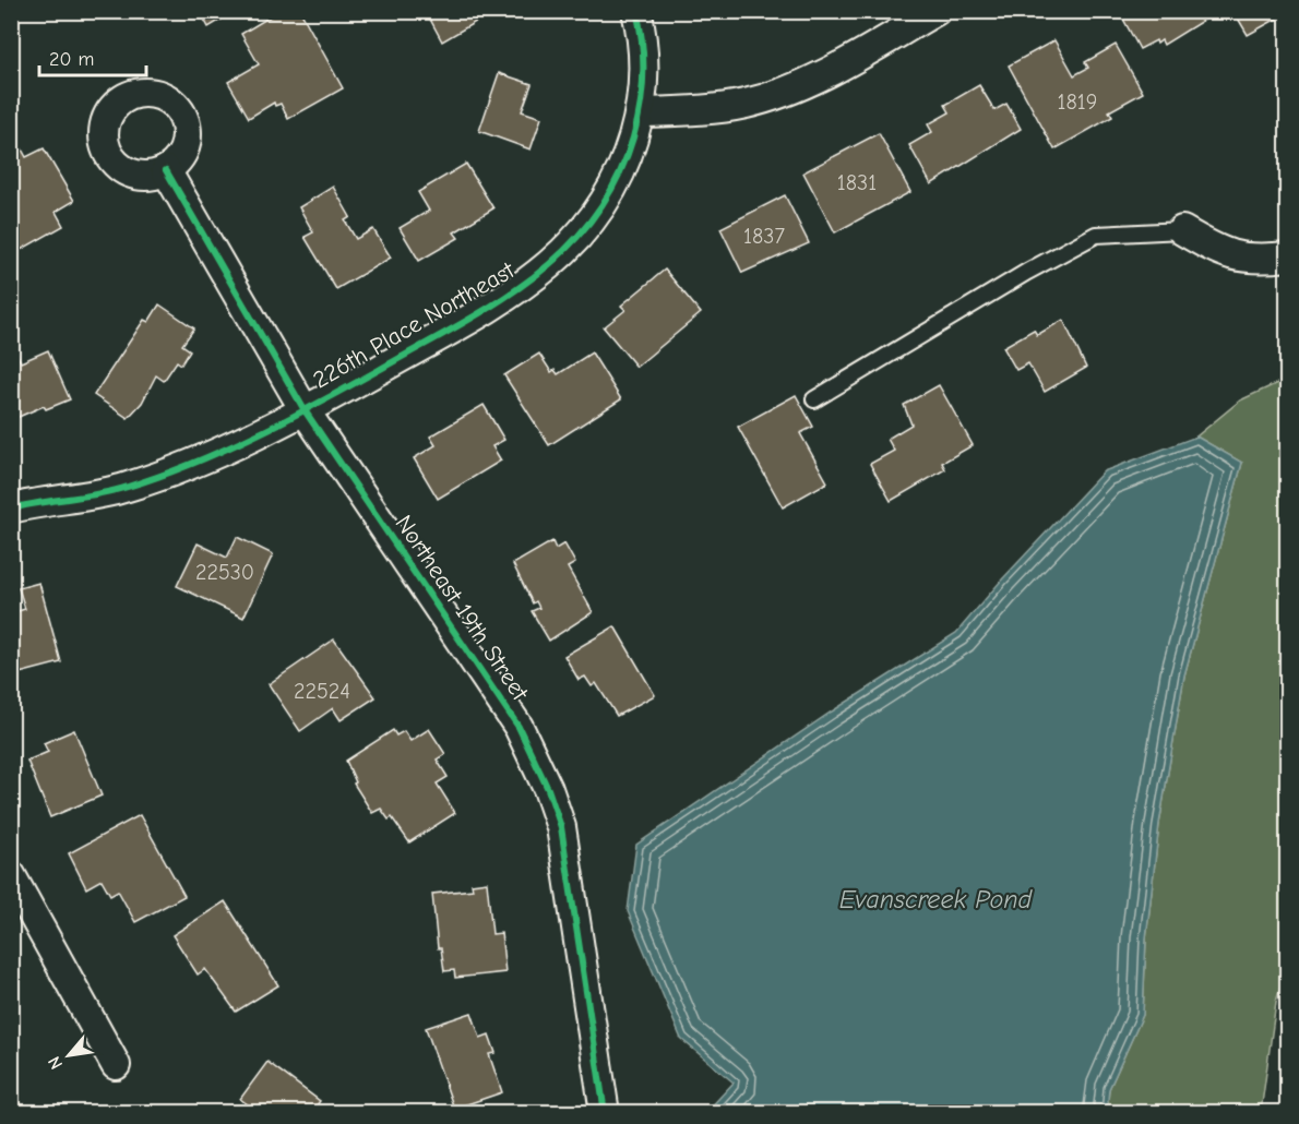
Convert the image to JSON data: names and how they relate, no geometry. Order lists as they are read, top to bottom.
{
  "streets": {
    "street": ["226th Place Northeast", "Northeast 19th Street"]
  },
  "crossings": [
    ["226th Place Northeast", "Northeast 19th Street"]
  ],
  "water": ["Evanscreek Pond"],
  "house_numbers": [
    "1819",
    "1831",
    "1837",
    "22530",
    "22524"
  ],
  "scale_bar": "20 m",
  "north": "bottom left"
}
